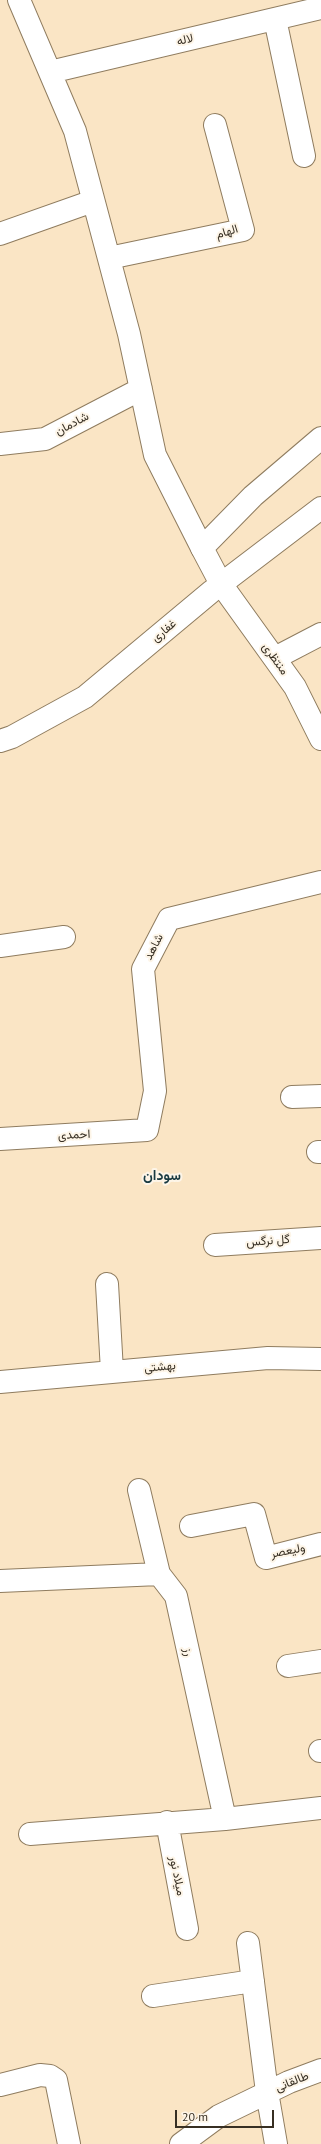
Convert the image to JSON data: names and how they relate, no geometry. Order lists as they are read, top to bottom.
{
  "streets": {
    "street": [
      "لاله",
      "الهام",
      "شادمان",
      "غفاری",
      "منتظری",
      "شاهد",
      "احمدی",
      "گل نرگس",
      "بهشتی",
      "ولیعصر",
      "رز",
      "میلاد نور",
      "طالقانی"
    ]
  },
  "crossings": [
    ["لاله", "منتظری"],
    ["الهام", "منتظری"],
    ["شادمان", "منتظری"],
    ["غفاری", "منتظری"],
    ["شاهد", "احمدی"]
  ],
  "districts": ["سودان"],
  "scale_bar": "20 m"
}
